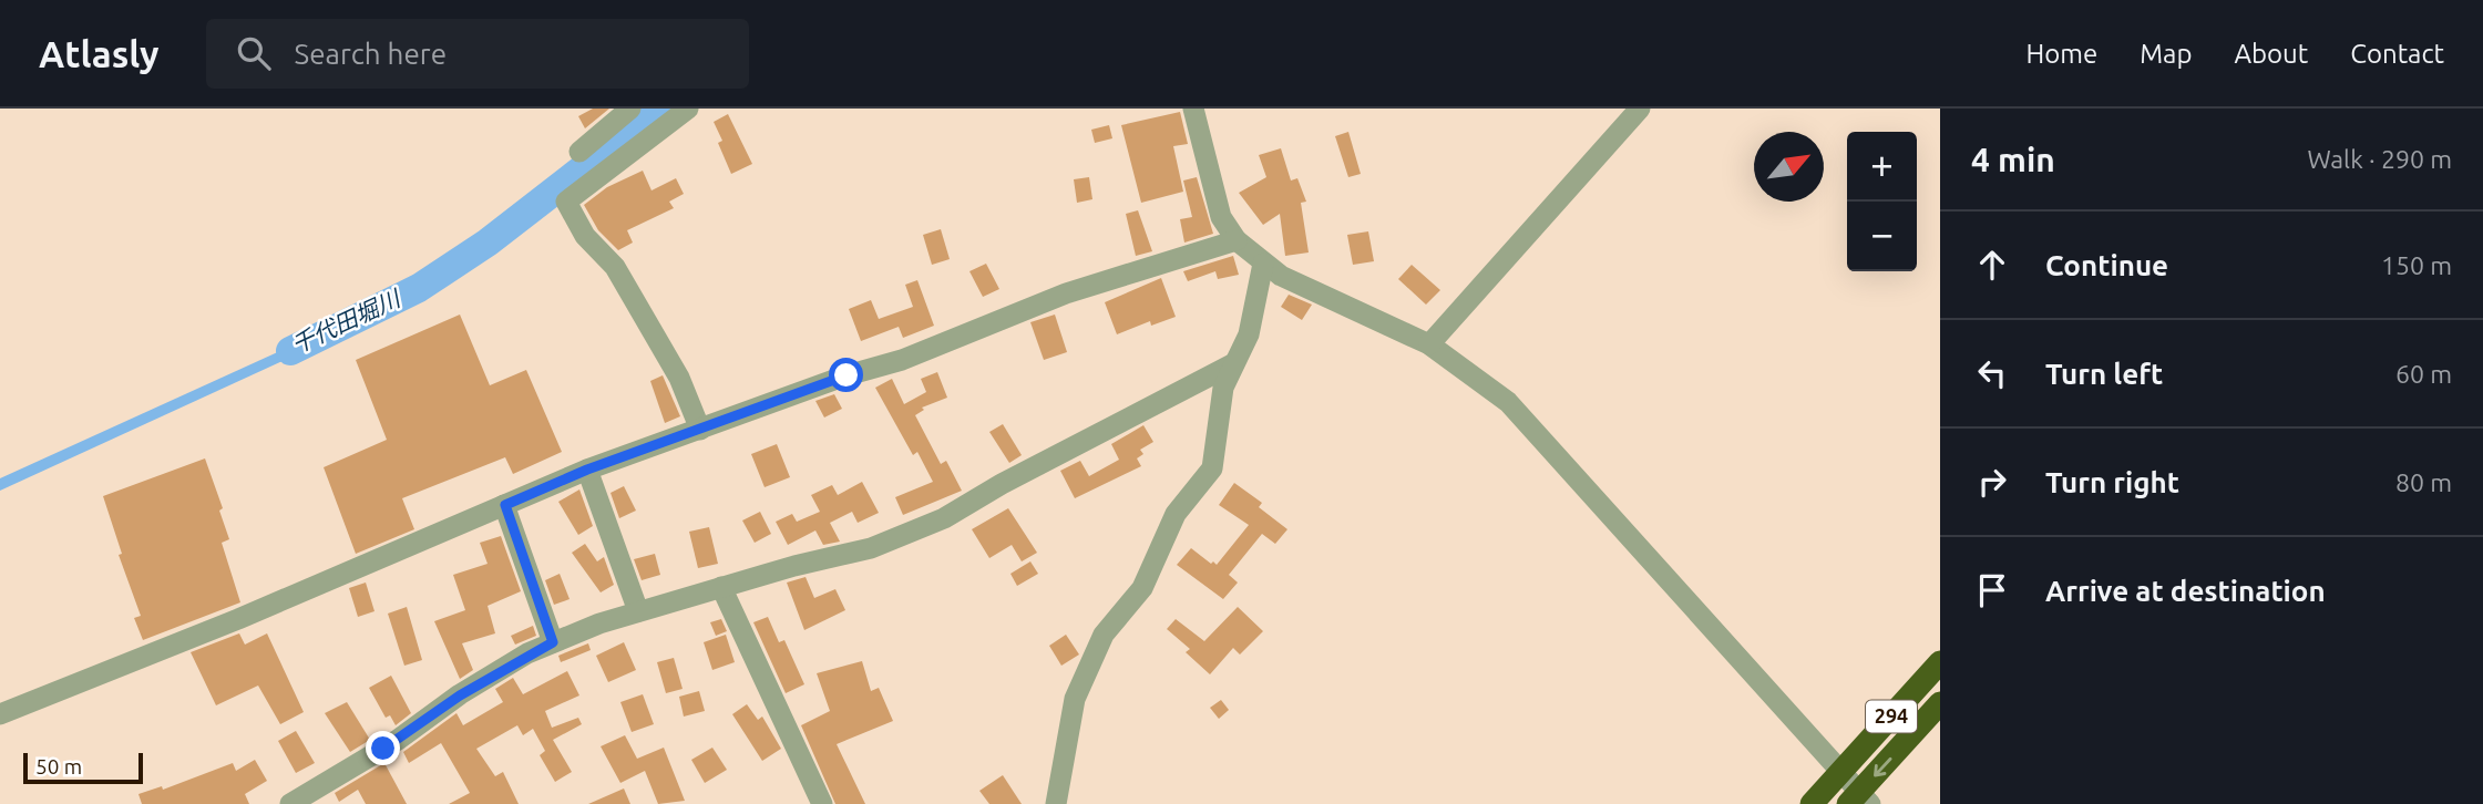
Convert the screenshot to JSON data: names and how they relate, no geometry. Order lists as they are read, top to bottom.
{
  "streets": {
    "highway": ["294"]
  },
  "water": ["千代田堀川"],
  "scale_bar": "50 m",
  "north": "top right",
  "page": {
    "header": "Atlasly",
    "search": "Search here",
    "nav": [
      "Home",
      "Map",
      "About",
      "Contact"
    ],
    "heading": ["4 min", "Walk · 290 m"],
    "map_buttons": ["+", "−"],
    "list": [
      ["Continue", "150 m"],
      ["Turn left", "60 m"],
      ["Turn right", "80 m"],
      "Arrive at destination"
    ],
    "scale": "50 m"
  }
}
